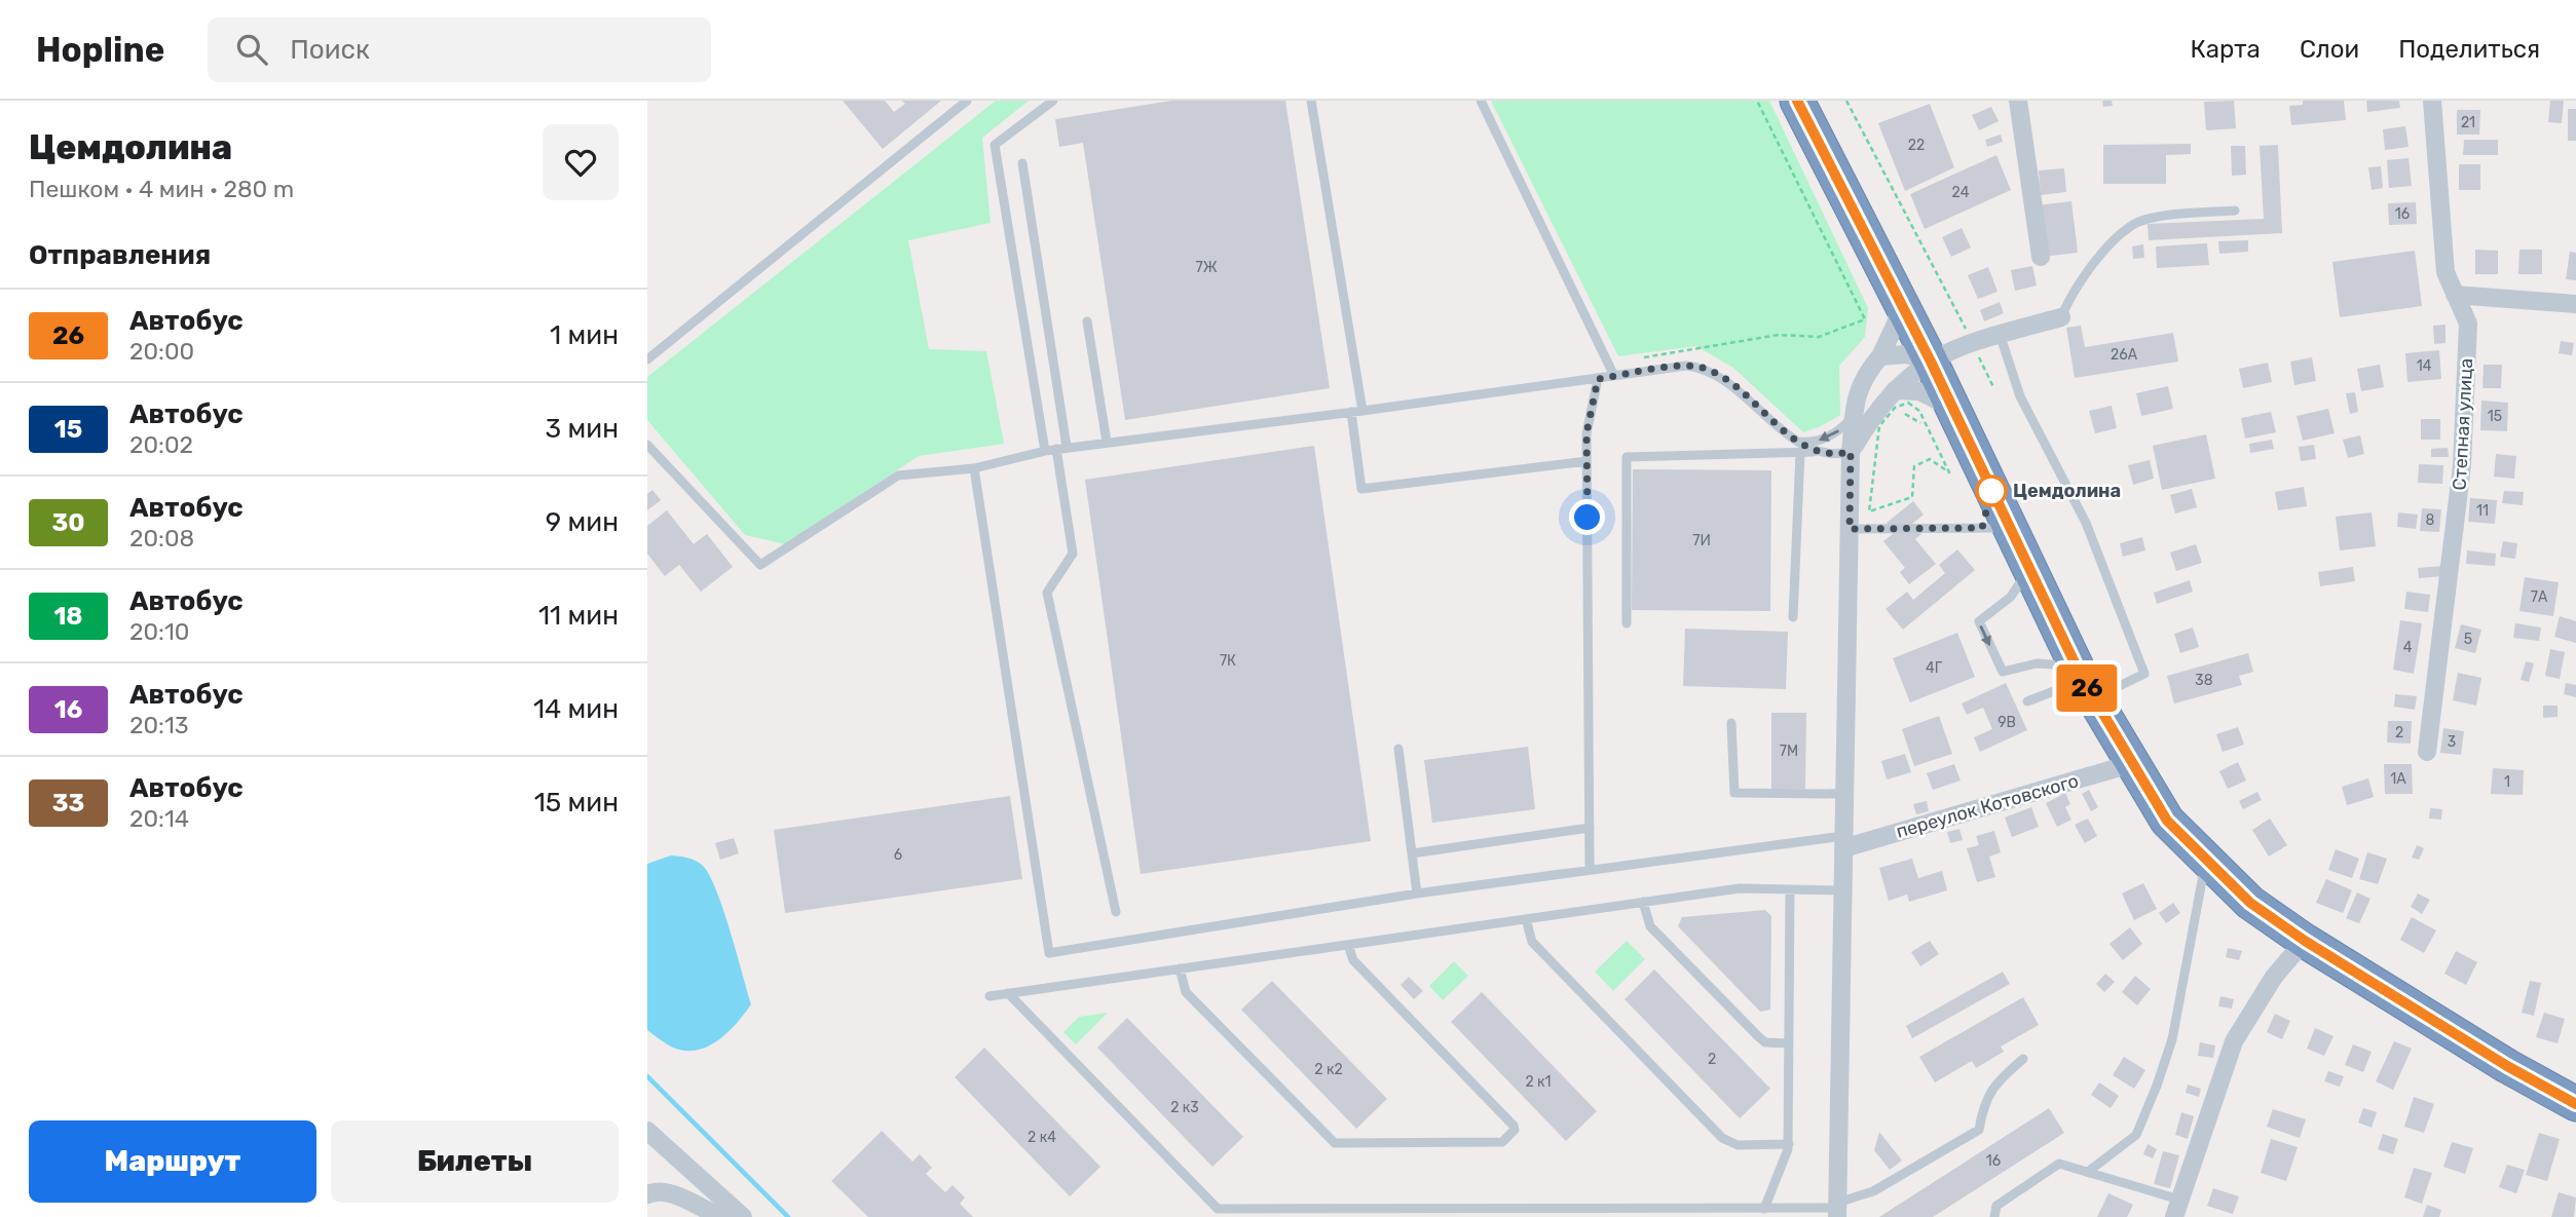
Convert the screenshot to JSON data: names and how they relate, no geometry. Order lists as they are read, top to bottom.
{
  "streets": {
    "street": ["Степная улица", "переулок Котовского"]
  },
  "places": ["Цемдолина"],
  "lines": ["bus line 26"],
  "house_numbers": [
    "21",
    "22",
    "24",
    "16",
    "7Ж",
    "26А",
    "14",
    "15",
    "11",
    "8",
    "7И",
    "7А",
    "5",
    "4",
    "7К",
    "4Г",
    "38",
    "9В",
    "2",
    "3",
    "7М",
    "1А",
    "1",
    "6",
    "2",
    "2 к2",
    "2 к1",
    "2 к3",
    "2 к4",
    "16"
  ],
  "page": {
    "header": "Hopline",
    "search": "Поиск",
    "nav": ["Карта", "Слои", "Поделиться"],
    "heading": [
      ["Цемдолина", "Пешком · 4 мин · 280 m"],
      "Отправления"
    ],
    "on_map": "26",
    "list": [
      {
        "mark": "26",
        "name": "Автобус",
        "note": "20:00",
        "value": "1 мин"
      },
      {
        "mark": "15",
        "name": "Автобус",
        "note": "20:02",
        "value": "3 мин"
      },
      {
        "mark": "30",
        "name": "Автобус",
        "note": "20:08",
        "value": "9 мин"
      },
      {
        "mark": "18",
        "name": "Автобус",
        "note": "20:10",
        "value": "11 мин"
      },
      {
        "mark": "16",
        "name": "Автобус",
        "note": "20:13",
        "value": "14 мин"
      },
      {
        "mark": "33",
        "name": "Автобус",
        "note": "20:14",
        "value": "15 мин"
      }
    ],
    "buttons": ["Маршрут", "Билеты"]
  }
}
